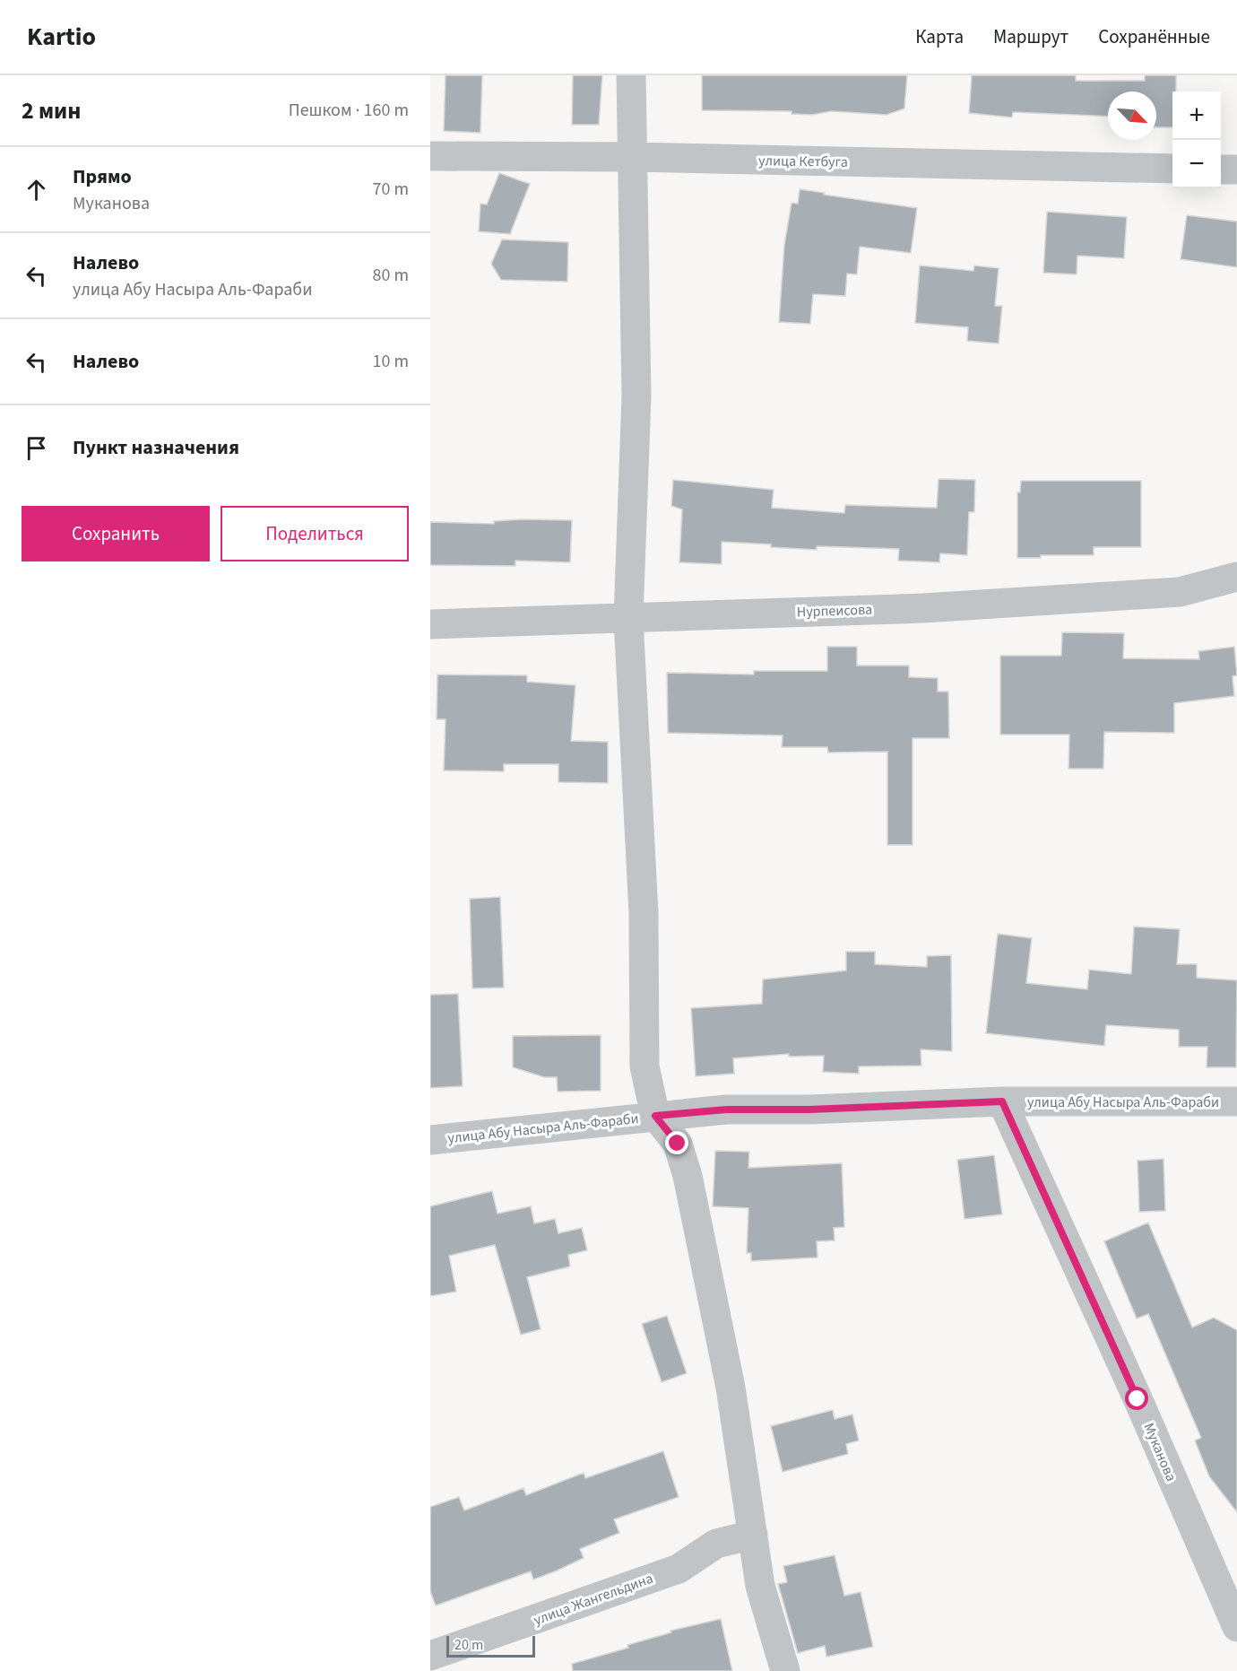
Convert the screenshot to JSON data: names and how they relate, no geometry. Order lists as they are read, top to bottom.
{
  "streets": {
    "street": [
      "улица Кетбуга",
      "Нурпеисова",
      "улица Абу Насыра Аль-Фараби",
      "Муканова",
      "улица Жангельдина"
    ]
  },
  "crossings": [
    ["улица Абу Насыра Аль-Фараби", "Муканова"]
  ],
  "scale_bar": "20 m",
  "north": "bottom right",
  "page": {
    "header": "Kartio",
    "nav": ["Карта", "Маршрут", "Сохранённые"],
    "heading": ["2 мин", "Пешком · 160 m"],
    "map_buttons": ["+", "−"],
    "list": [
      ["Прямо", "Муканова", "70 m"],
      ["Налево", "улица Абу Насыра Аль-Фараби", "80 m"],
      ["Налево", "10 m"],
      "Пункт назначения"
    ],
    "buttons": ["Сохранить", "Поделиться"],
    "scale": "20 m"
  }
}
